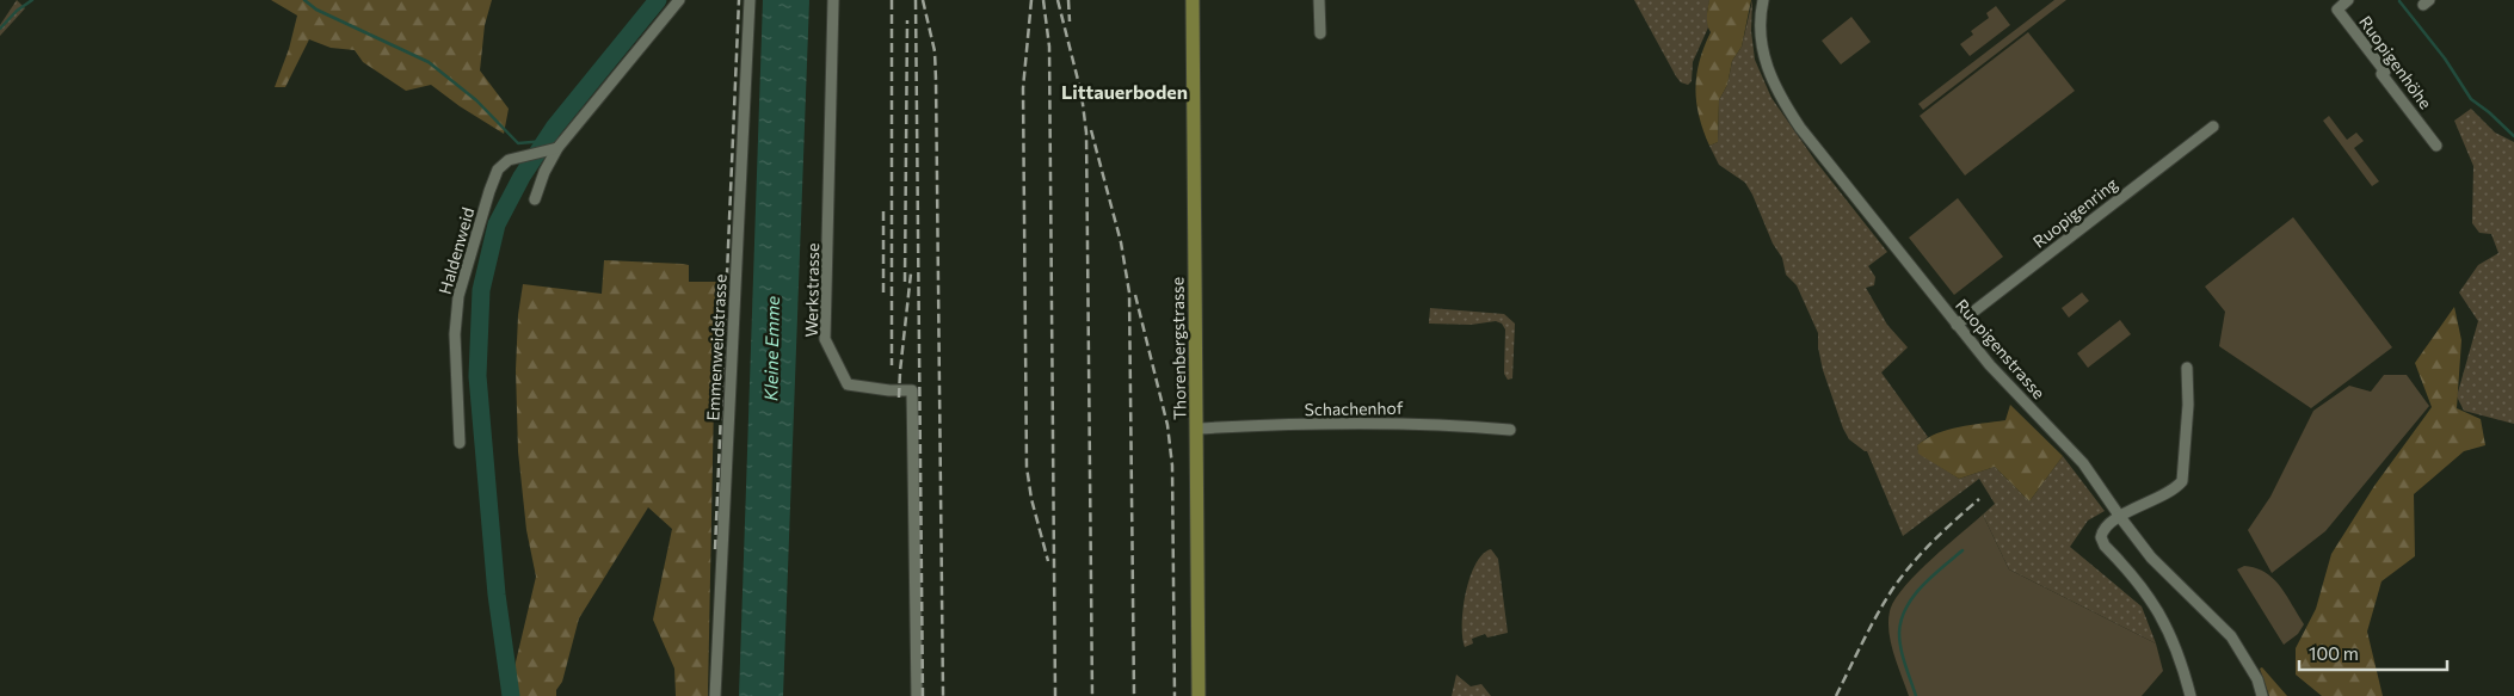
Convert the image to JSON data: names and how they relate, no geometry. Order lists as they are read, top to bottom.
{
  "streets": {
    "main road": ["Thorenbergstrasse"],
    "street": [
      "Ruopigenhöhe",
      "Ruopigenring",
      "Haldenweid",
      "Werkstrasse",
      "Emmenweidstrasse",
      "Ruopigenstrasse",
      "Schachenhof"
    ]
  },
  "crossings": [
    ["Ruopigenring", "Ruopigenstrasse"],
    ["Thorenbergstrasse", "Schachenhof"]
  ],
  "districts": ["Littauerboden"],
  "water": ["Kleine Emme"],
  "scale_bar": "100 m"
}
